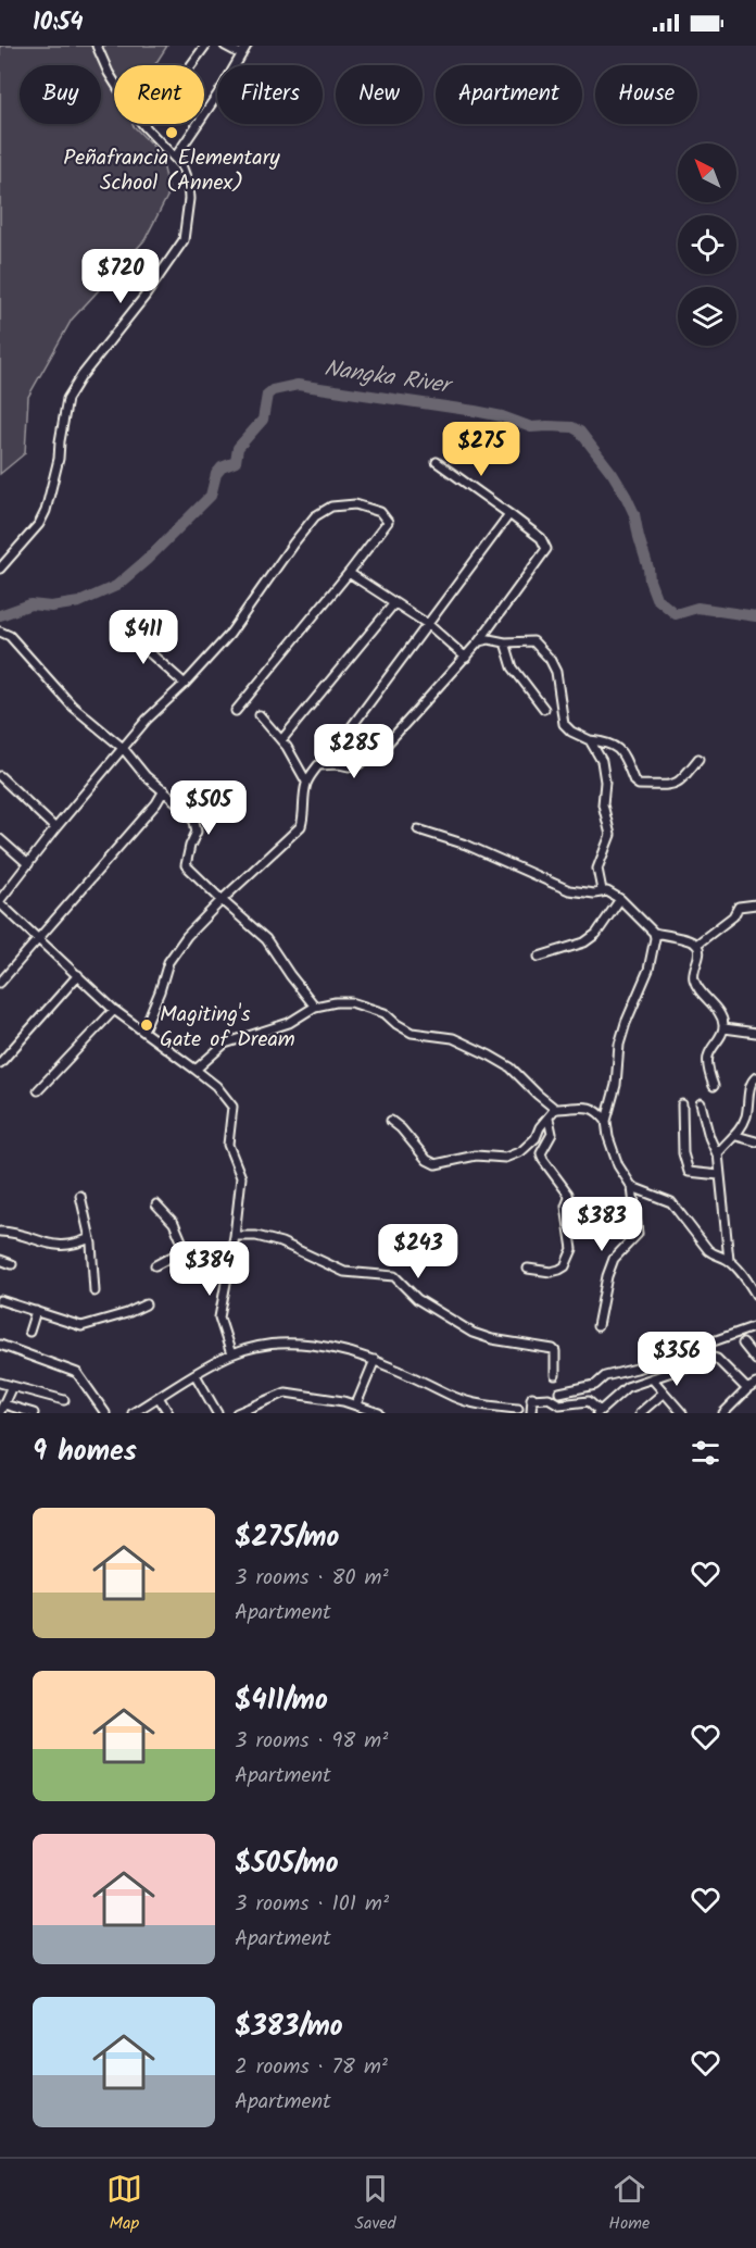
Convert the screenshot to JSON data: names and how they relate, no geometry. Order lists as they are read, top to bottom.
{
  "water": ["Nangka River"],
  "places": ["Peñafrancia Elementary School (Annex)", "Magiting's Gate of Dream"],
  "north": "top left",
  "page": {
    "status": "10:54",
    "chip": [
      "Buy",
      "Rent",
      "Filters",
      "New",
      "Apartment",
      "House"
    ],
    "price": [
      "$720",
      "$275",
      "$411",
      "$285",
      "$505",
      "$383",
      "$243",
      "$384",
      "$356"
    ],
    "heading": "9 homes",
    "list": [
      {
        "name": "$275/mo",
        "note": "3 rooms · 80 m² · Apartment"
      },
      {
        "name": "$411/mo",
        "note": "3 rooms · 98 m² · Apartment"
      },
      {
        "name": "$505/mo",
        "note": "3 rooms · 101 m² · Apartment"
      },
      {
        "name": "$383/mo",
        "note": "2 rooms · 78 m² · Apartment"
      }
    ],
    "tabs": ["Map", "Saved", "Home"]
  }
}
